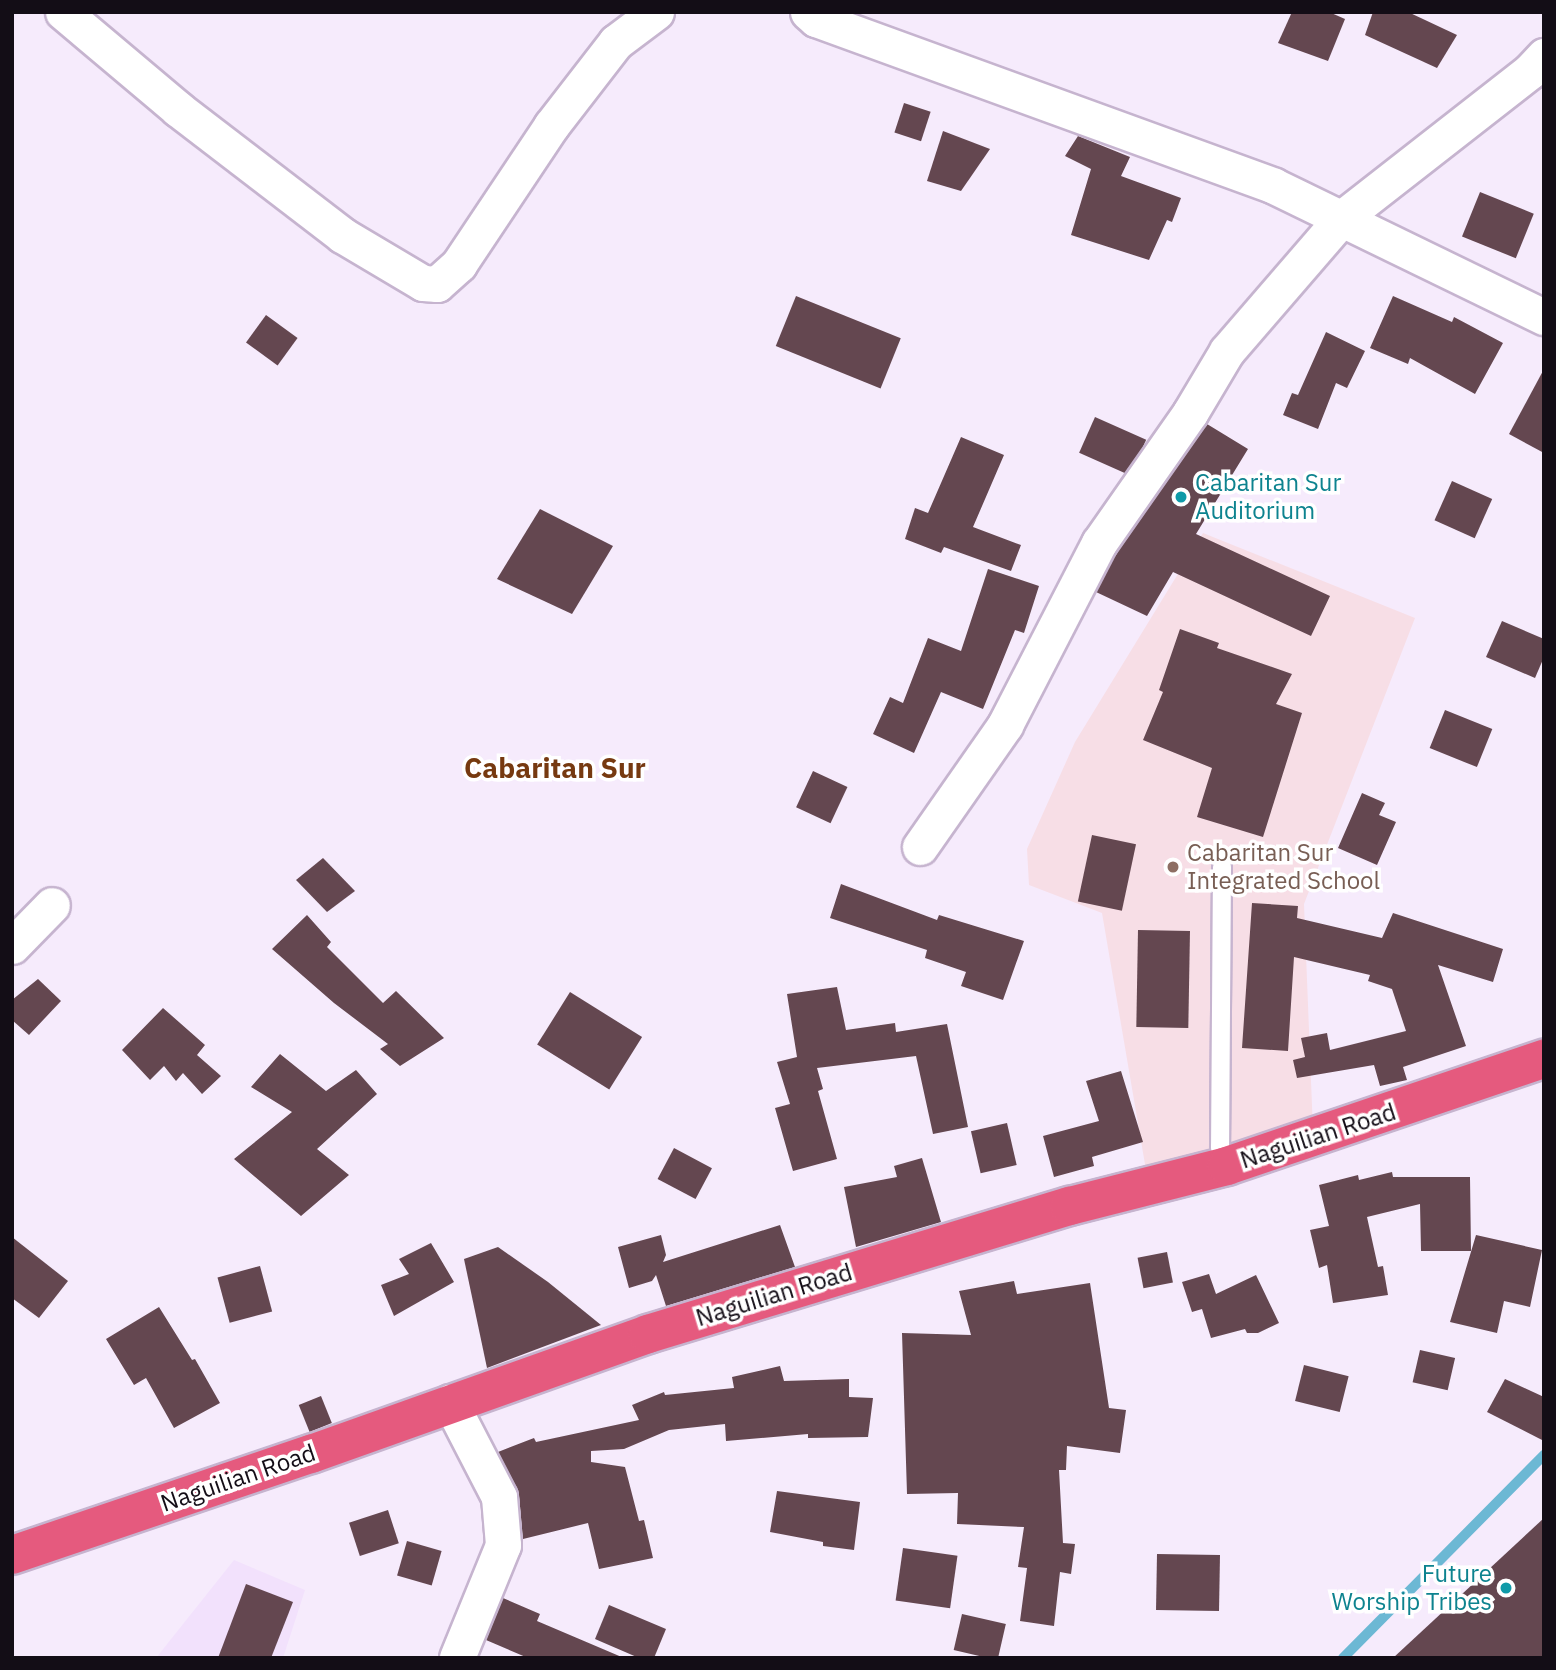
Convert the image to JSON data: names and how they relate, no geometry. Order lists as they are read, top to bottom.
{
  "streets": {
    "highway": ["Naguilian Road"]
  },
  "districts": ["Cabaritan Sur"],
  "places": ["Cabaritan Sur Auditorium", "Cabaritan Sur Integrated School", "Future Worship Tribes"]
}
